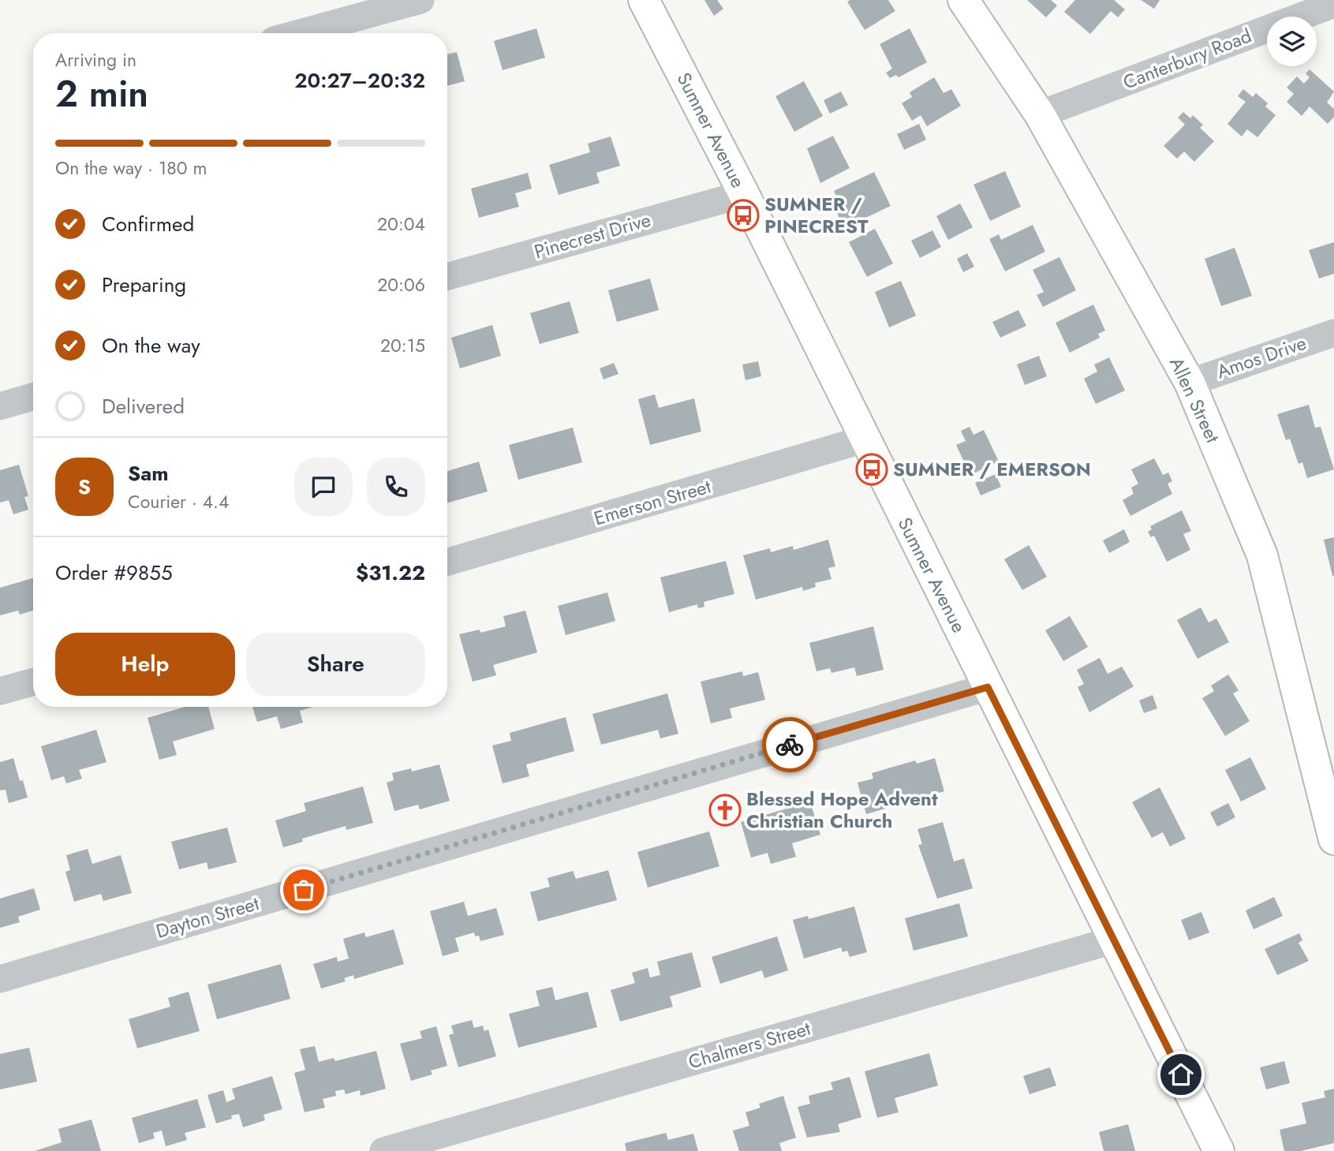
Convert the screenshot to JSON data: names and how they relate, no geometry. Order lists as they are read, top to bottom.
{
  "streets": {
    "main road": ["Sumner Avenue", "Allen Street"],
    "street": [
      "Canterbury Road",
      "Pinecrest Drive",
      "Amos Drive",
      "Emerson Street",
      "Dayton Street",
      "Chalmers Street"
    ]
  },
  "crossings": [
    ["Canterbury Road", "Allen Street"],
    ["Sumner Avenue", "Pinecrest Drive"],
    ["Sumner Avenue", "Emerson Street"],
    ["Sumner Avenue", "Dayton Street"],
    ["Sumner Avenue", "Chalmers Street"],
    ["Amos Drive", "Allen Street"]
  ],
  "places": {
    "bus stop": ["SUMNER / PINECREST", "SUMNER / EMERSON"],
    "church": ["Blessed Hope Advent Christian Church"]
  },
  "page": {
    "heading": ["2 min", "Arriving in", "20:27–20:32"],
    "panel": [
      "Sam",
      "Courier · 4.4",
      "Order #9855",
      "$31.22"
    ],
    "bar": "On the way · 180 m",
    "list": [
      ["Confirmed", "20:04"],
      ["Preparing", "20:06"],
      ["On the way", "20:15"],
      "Delivered"
    ],
    "round": "S",
    "buttons": ["Help", "Share"]
  }
}
